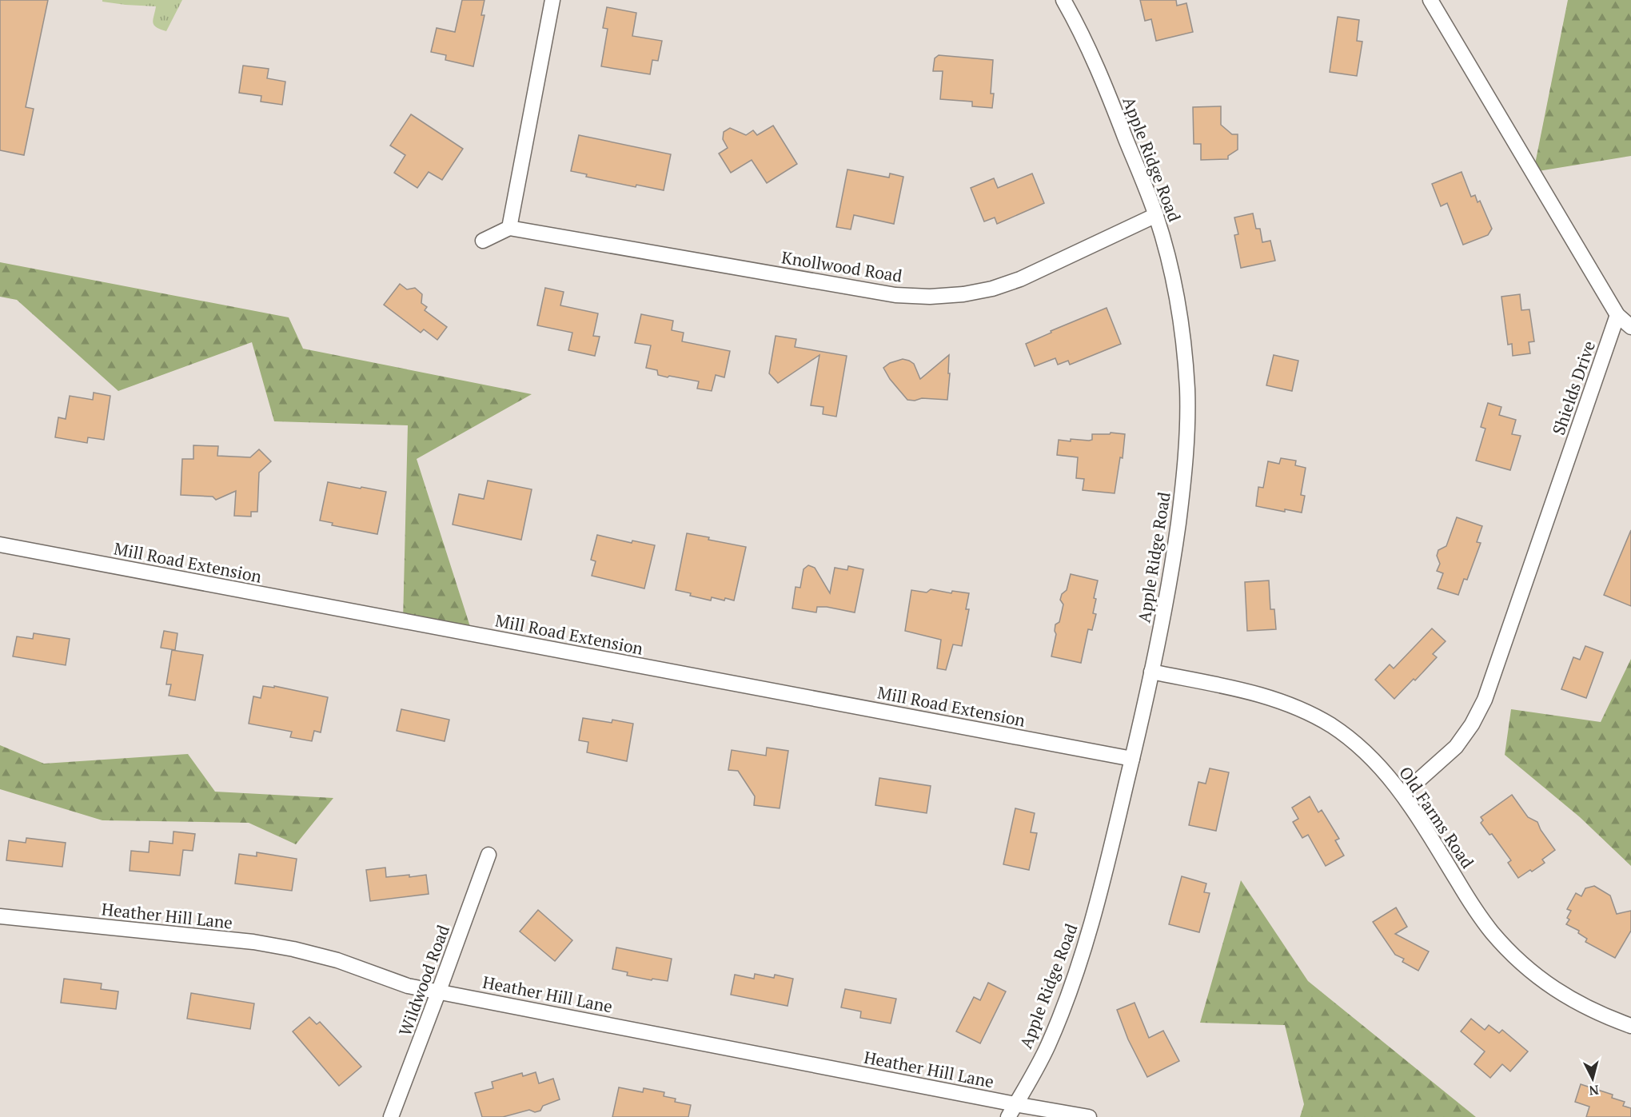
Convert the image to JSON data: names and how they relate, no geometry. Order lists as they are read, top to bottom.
{
  "streets": {
    "street": [
      "Apple Ridge Road",
      "Knollwood Road",
      "Shields Drive",
      "Mill Road Extension",
      "Old Farms Road",
      "Heather Hill Lane",
      "Wildwood Road"
    ]
  },
  "crossings": [
    ["Apple Ridge Road", "Knollwood Road"],
    ["Apple Ridge Road", "Mill Road Extension"],
    ["Apple Ridge Road", "Old Farms Road"],
    ["Apple Ridge Road", "Heather Hill Lane"],
    ["Shields Drive", "Old Farms Road"],
    ["Heather Hill Lane", "Wildwood Road"]
  ],
  "north": "bottom"
}
